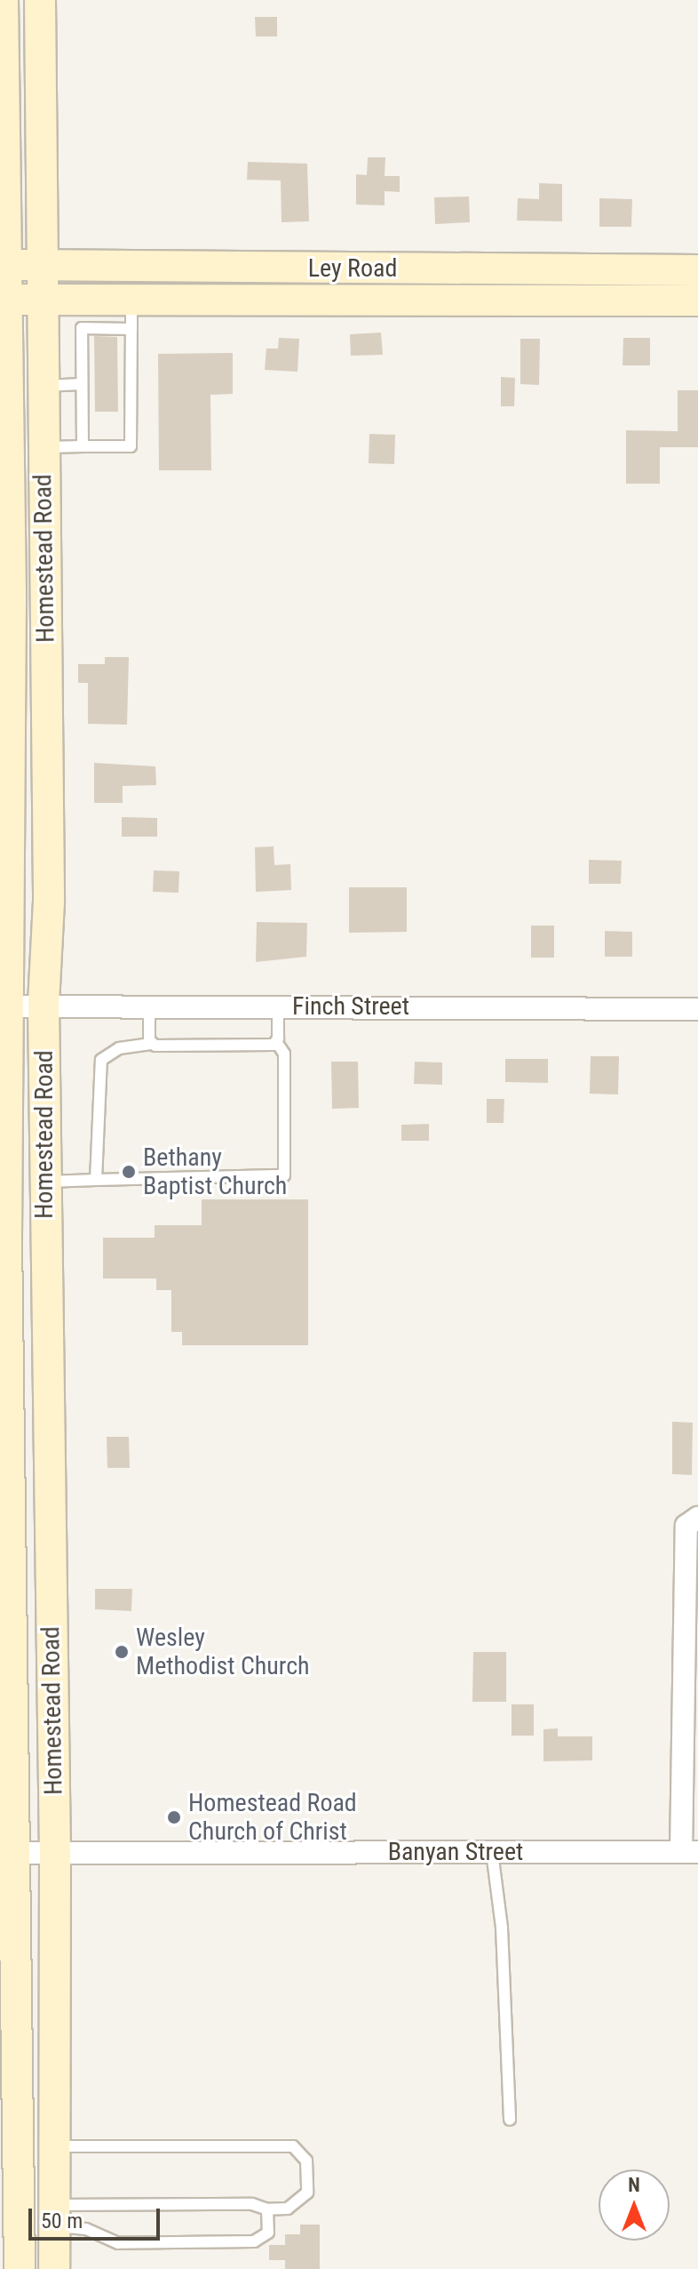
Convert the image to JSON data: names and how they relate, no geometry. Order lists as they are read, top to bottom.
{
  "streets": {
    "main road": ["Ley Road", "Homestead Road"],
    "street": ["Finch Street", "Banyan Street"]
  },
  "crossings": [
    ["Ley Road", "Homestead Road"],
    ["Homestead Road", "Finch Street"],
    ["Homestead Road", "Banyan Street"]
  ],
  "places": ["Bethany Baptist Church", "Wesley Methodist Church", "Homestead Road Church of Christ"],
  "scale_bar": "50 m",
  "north": "top"
}
